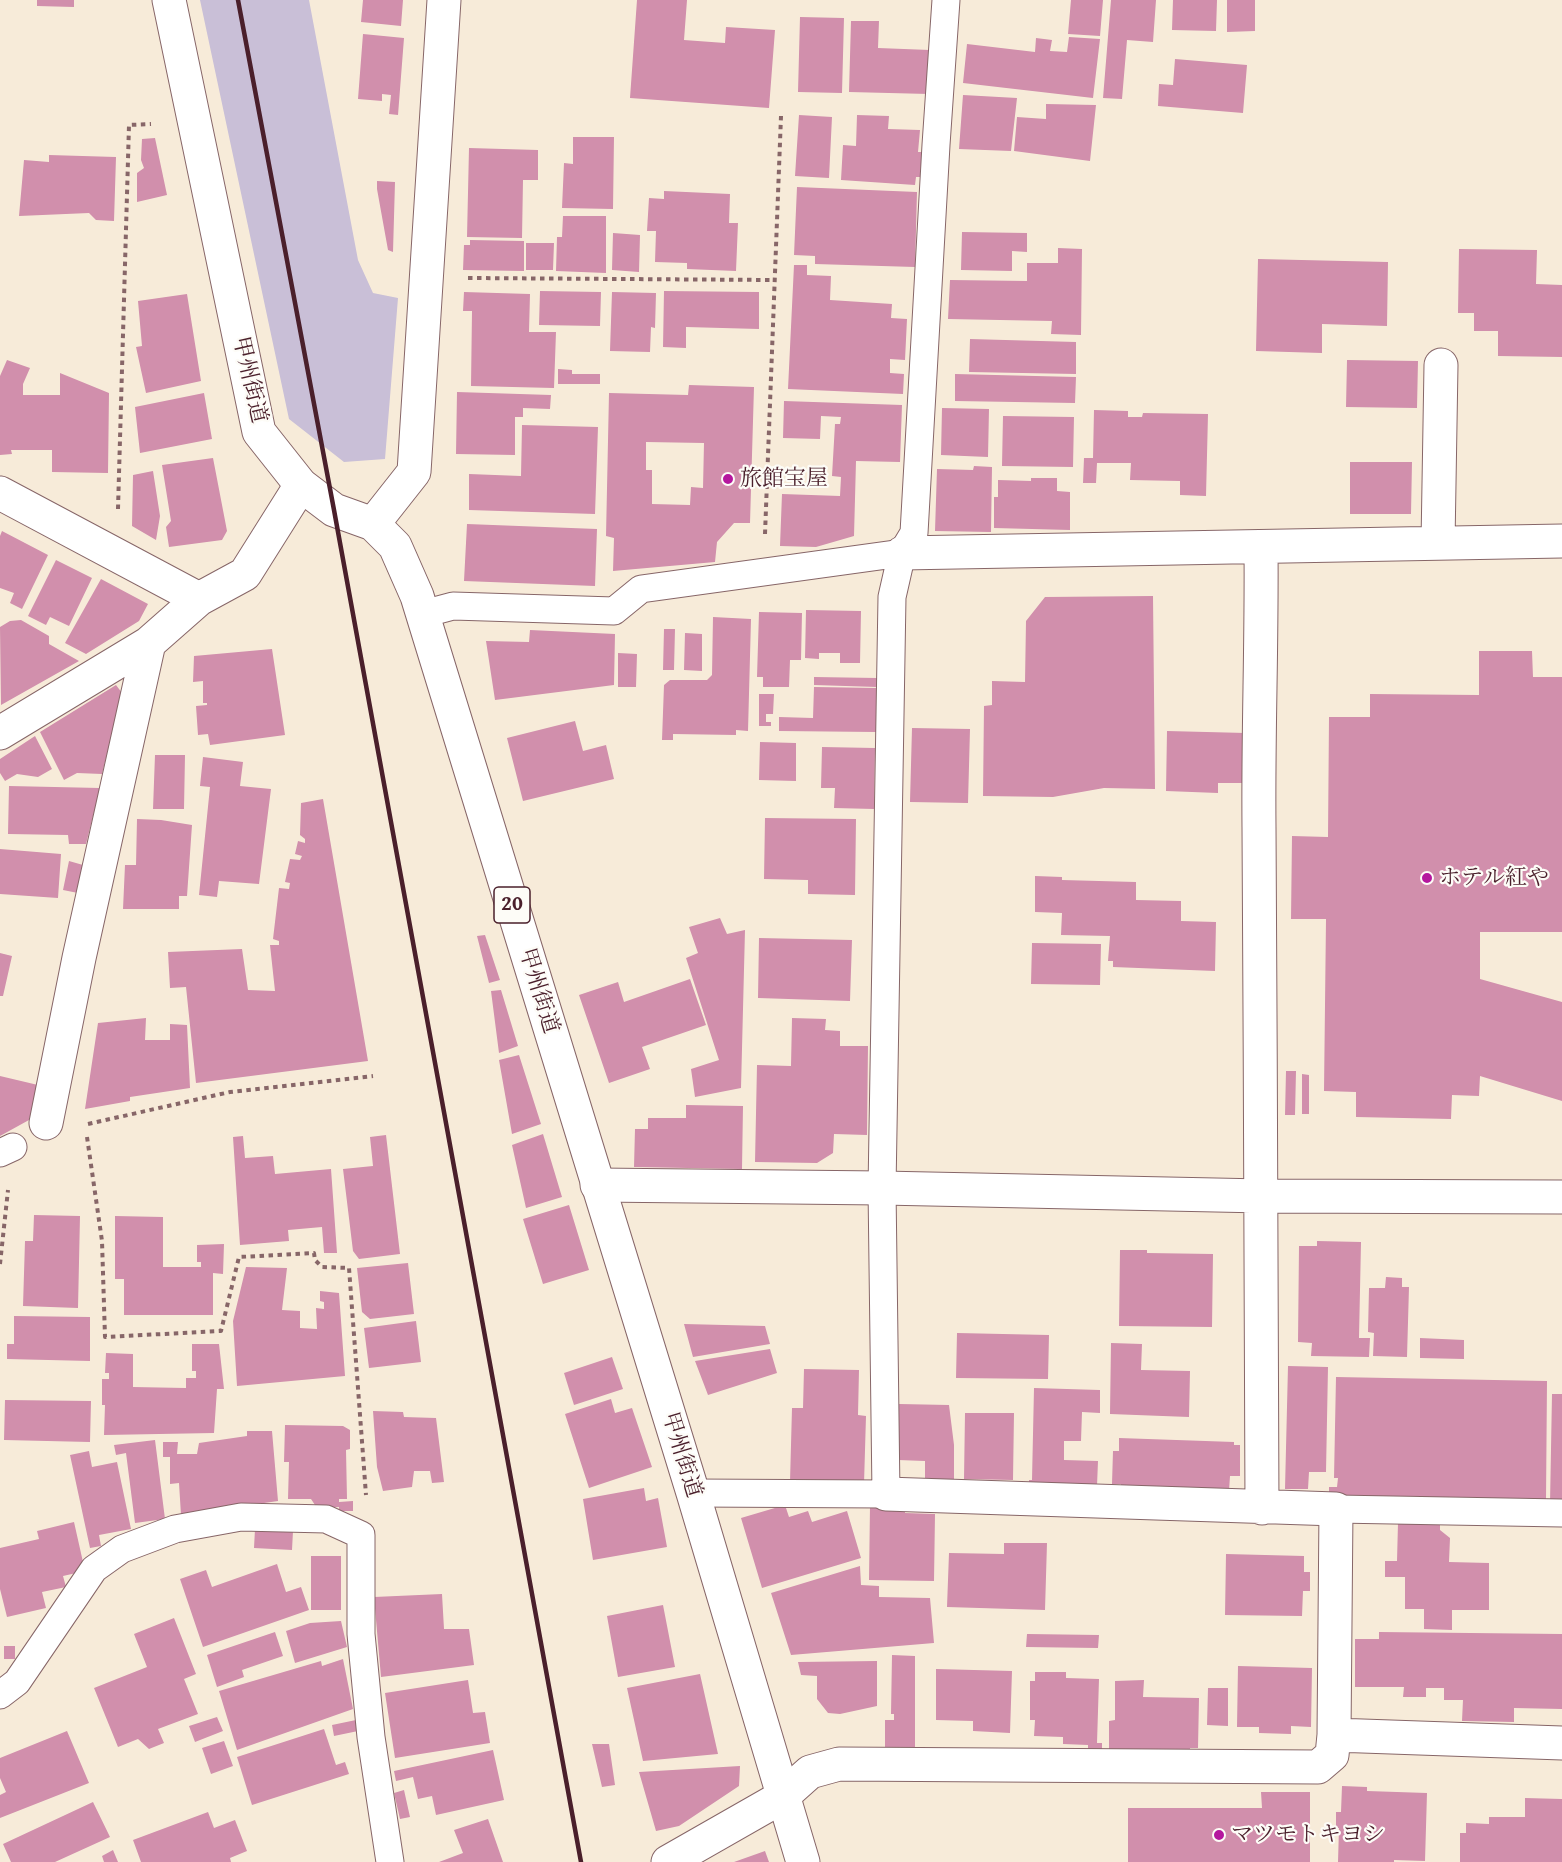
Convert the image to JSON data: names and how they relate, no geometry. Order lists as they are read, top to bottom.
{
  "streets": {
    "main road": ["甲州街道", "20"]
  },
  "places": ["旅館宝屋", "ホテル紅や", "マツモトキヨシ"]
}
